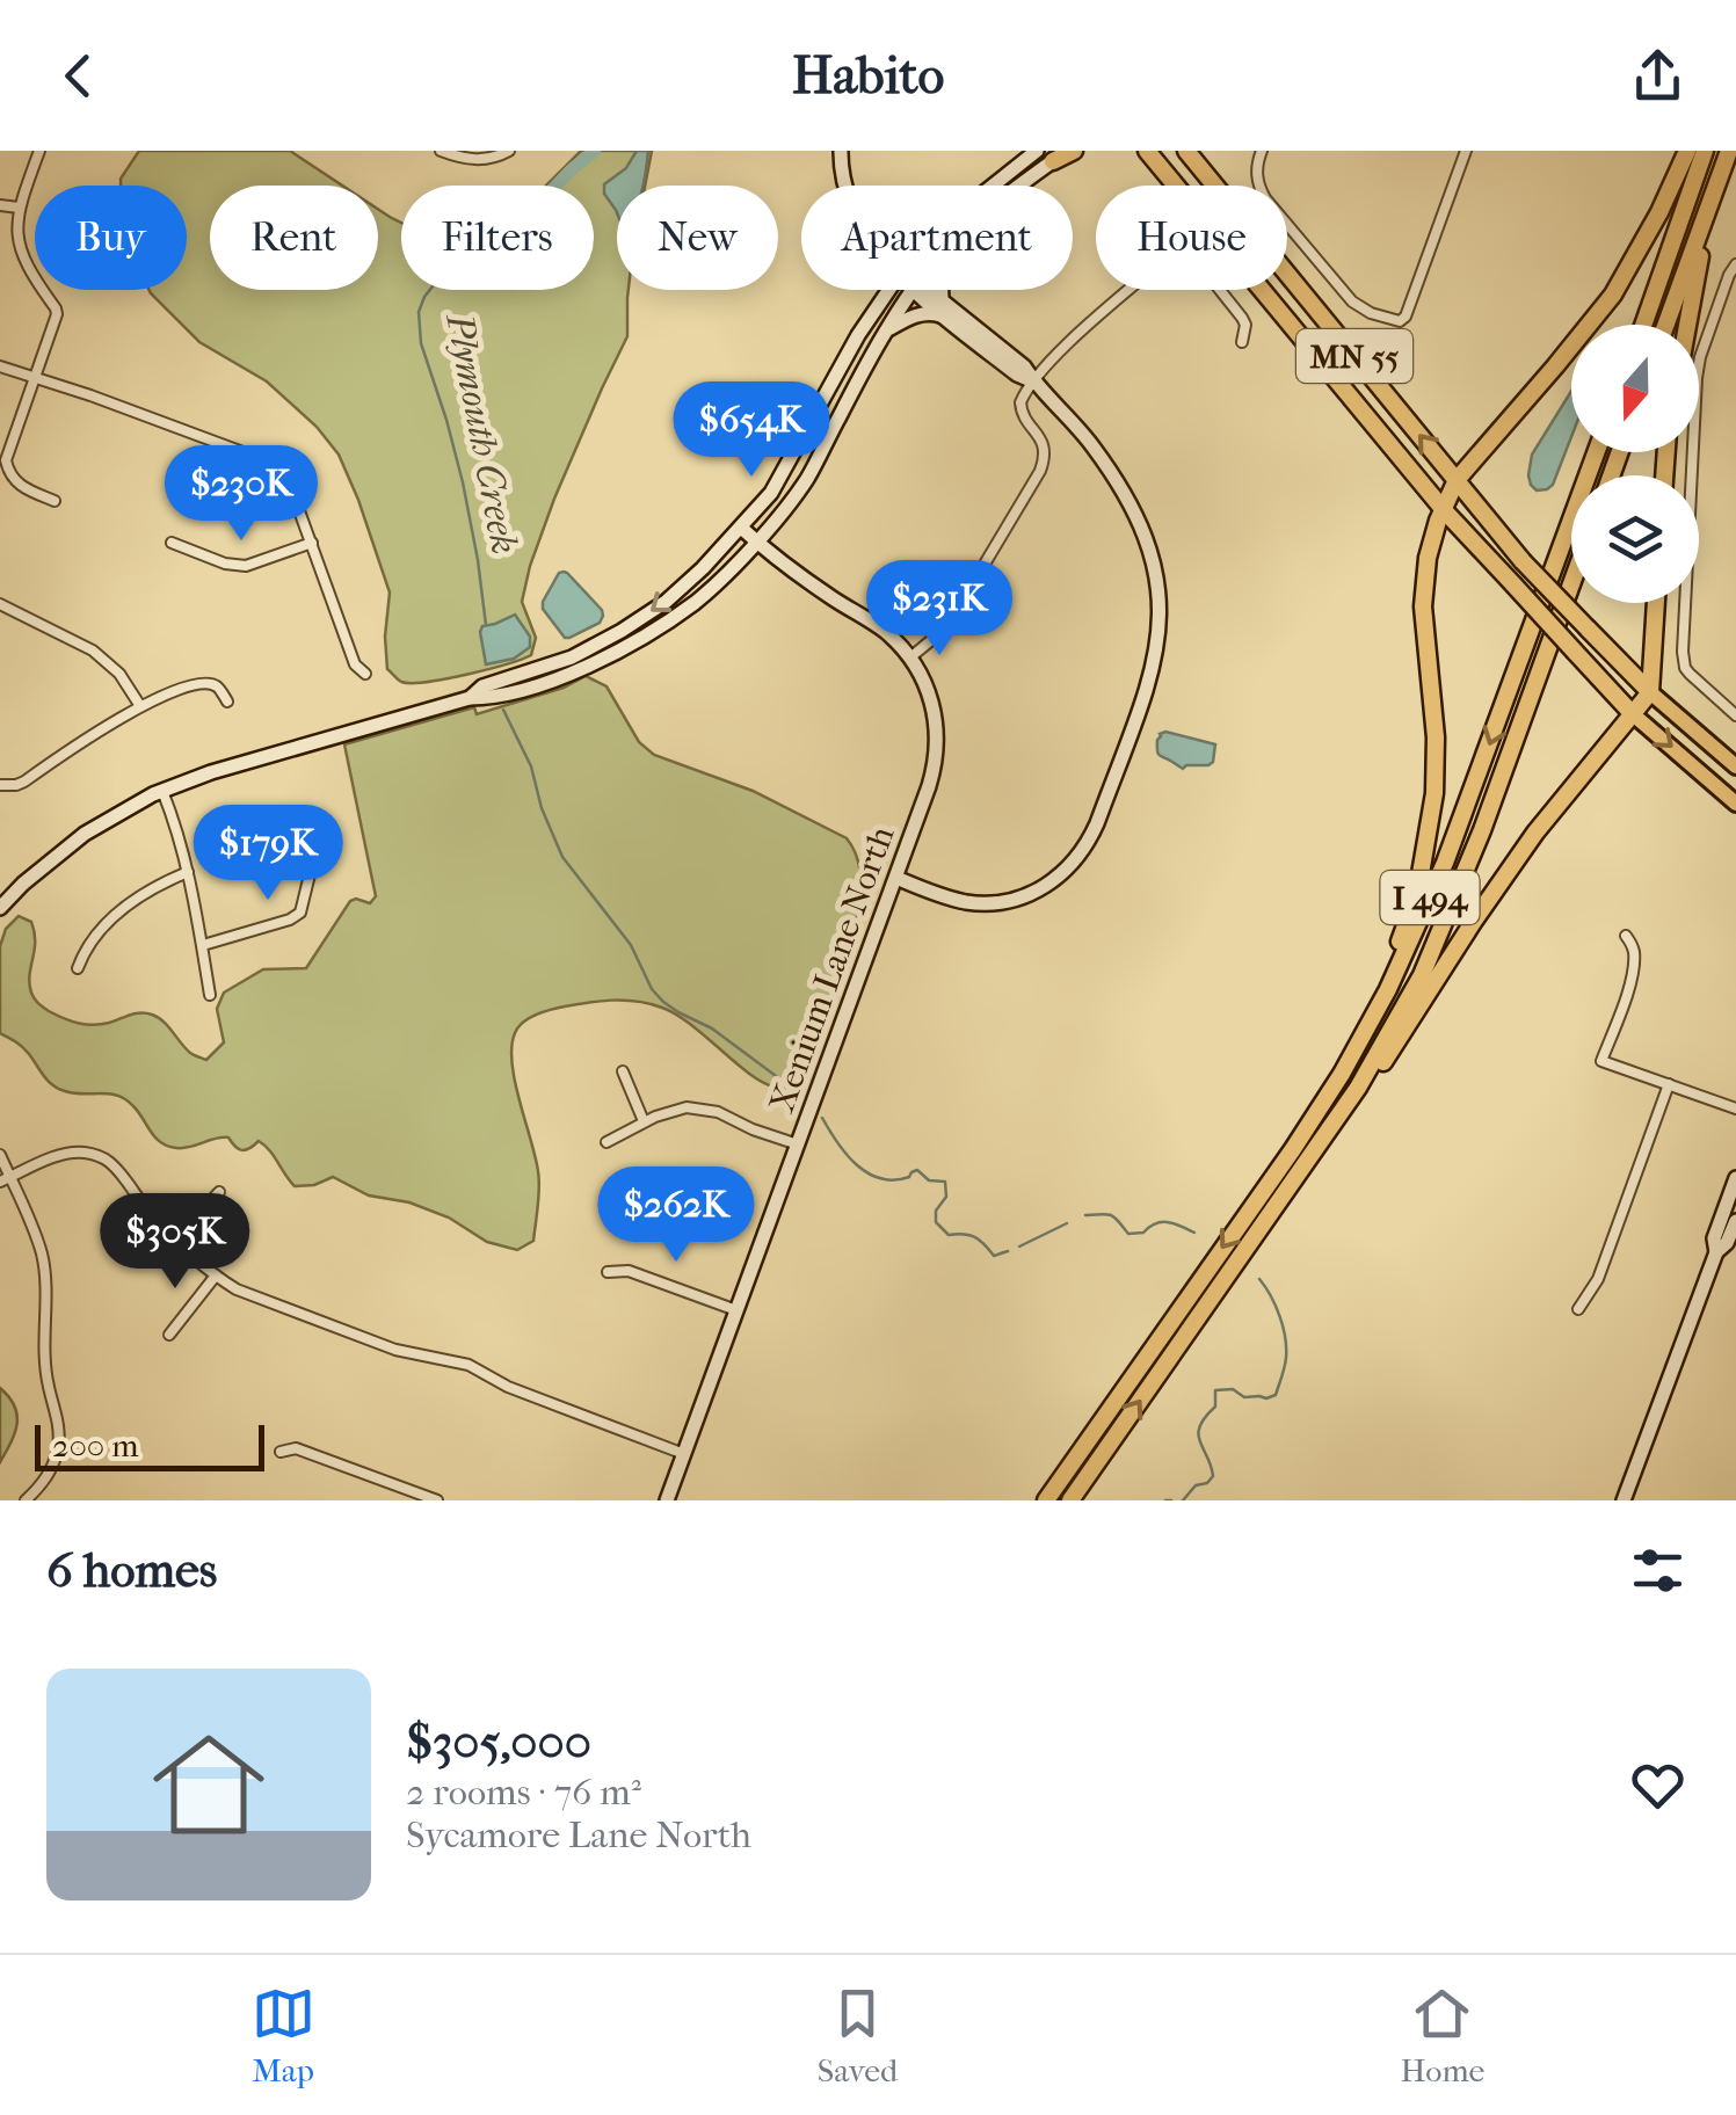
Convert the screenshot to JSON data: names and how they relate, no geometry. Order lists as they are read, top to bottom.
{
  "streets": {
    "highway": ["MN 55", "I 494"],
    "street": ["Xenium Lane North"]
  },
  "water": ["Plymouth Creek"],
  "scale_bar": "200 m",
  "north": "bottom",
  "page": {
    "header": "Habito",
    "chip": [
      "Buy",
      "Rent",
      "Filters",
      "New",
      "Apartment",
      "House"
    ],
    "price": [
      "$654K",
      "$230K",
      "$231K",
      "$179K",
      "$262K",
      "$305K"
    ],
    "scale": "200 m",
    "heading": "6 homes",
    "list": [
      {
        "name": "$305,000",
        "note": "2 rooms · 76 m² · Sycamore Lane North"
      }
    ],
    "tabs": ["Map", "Saved", "Home"]
  }
}
